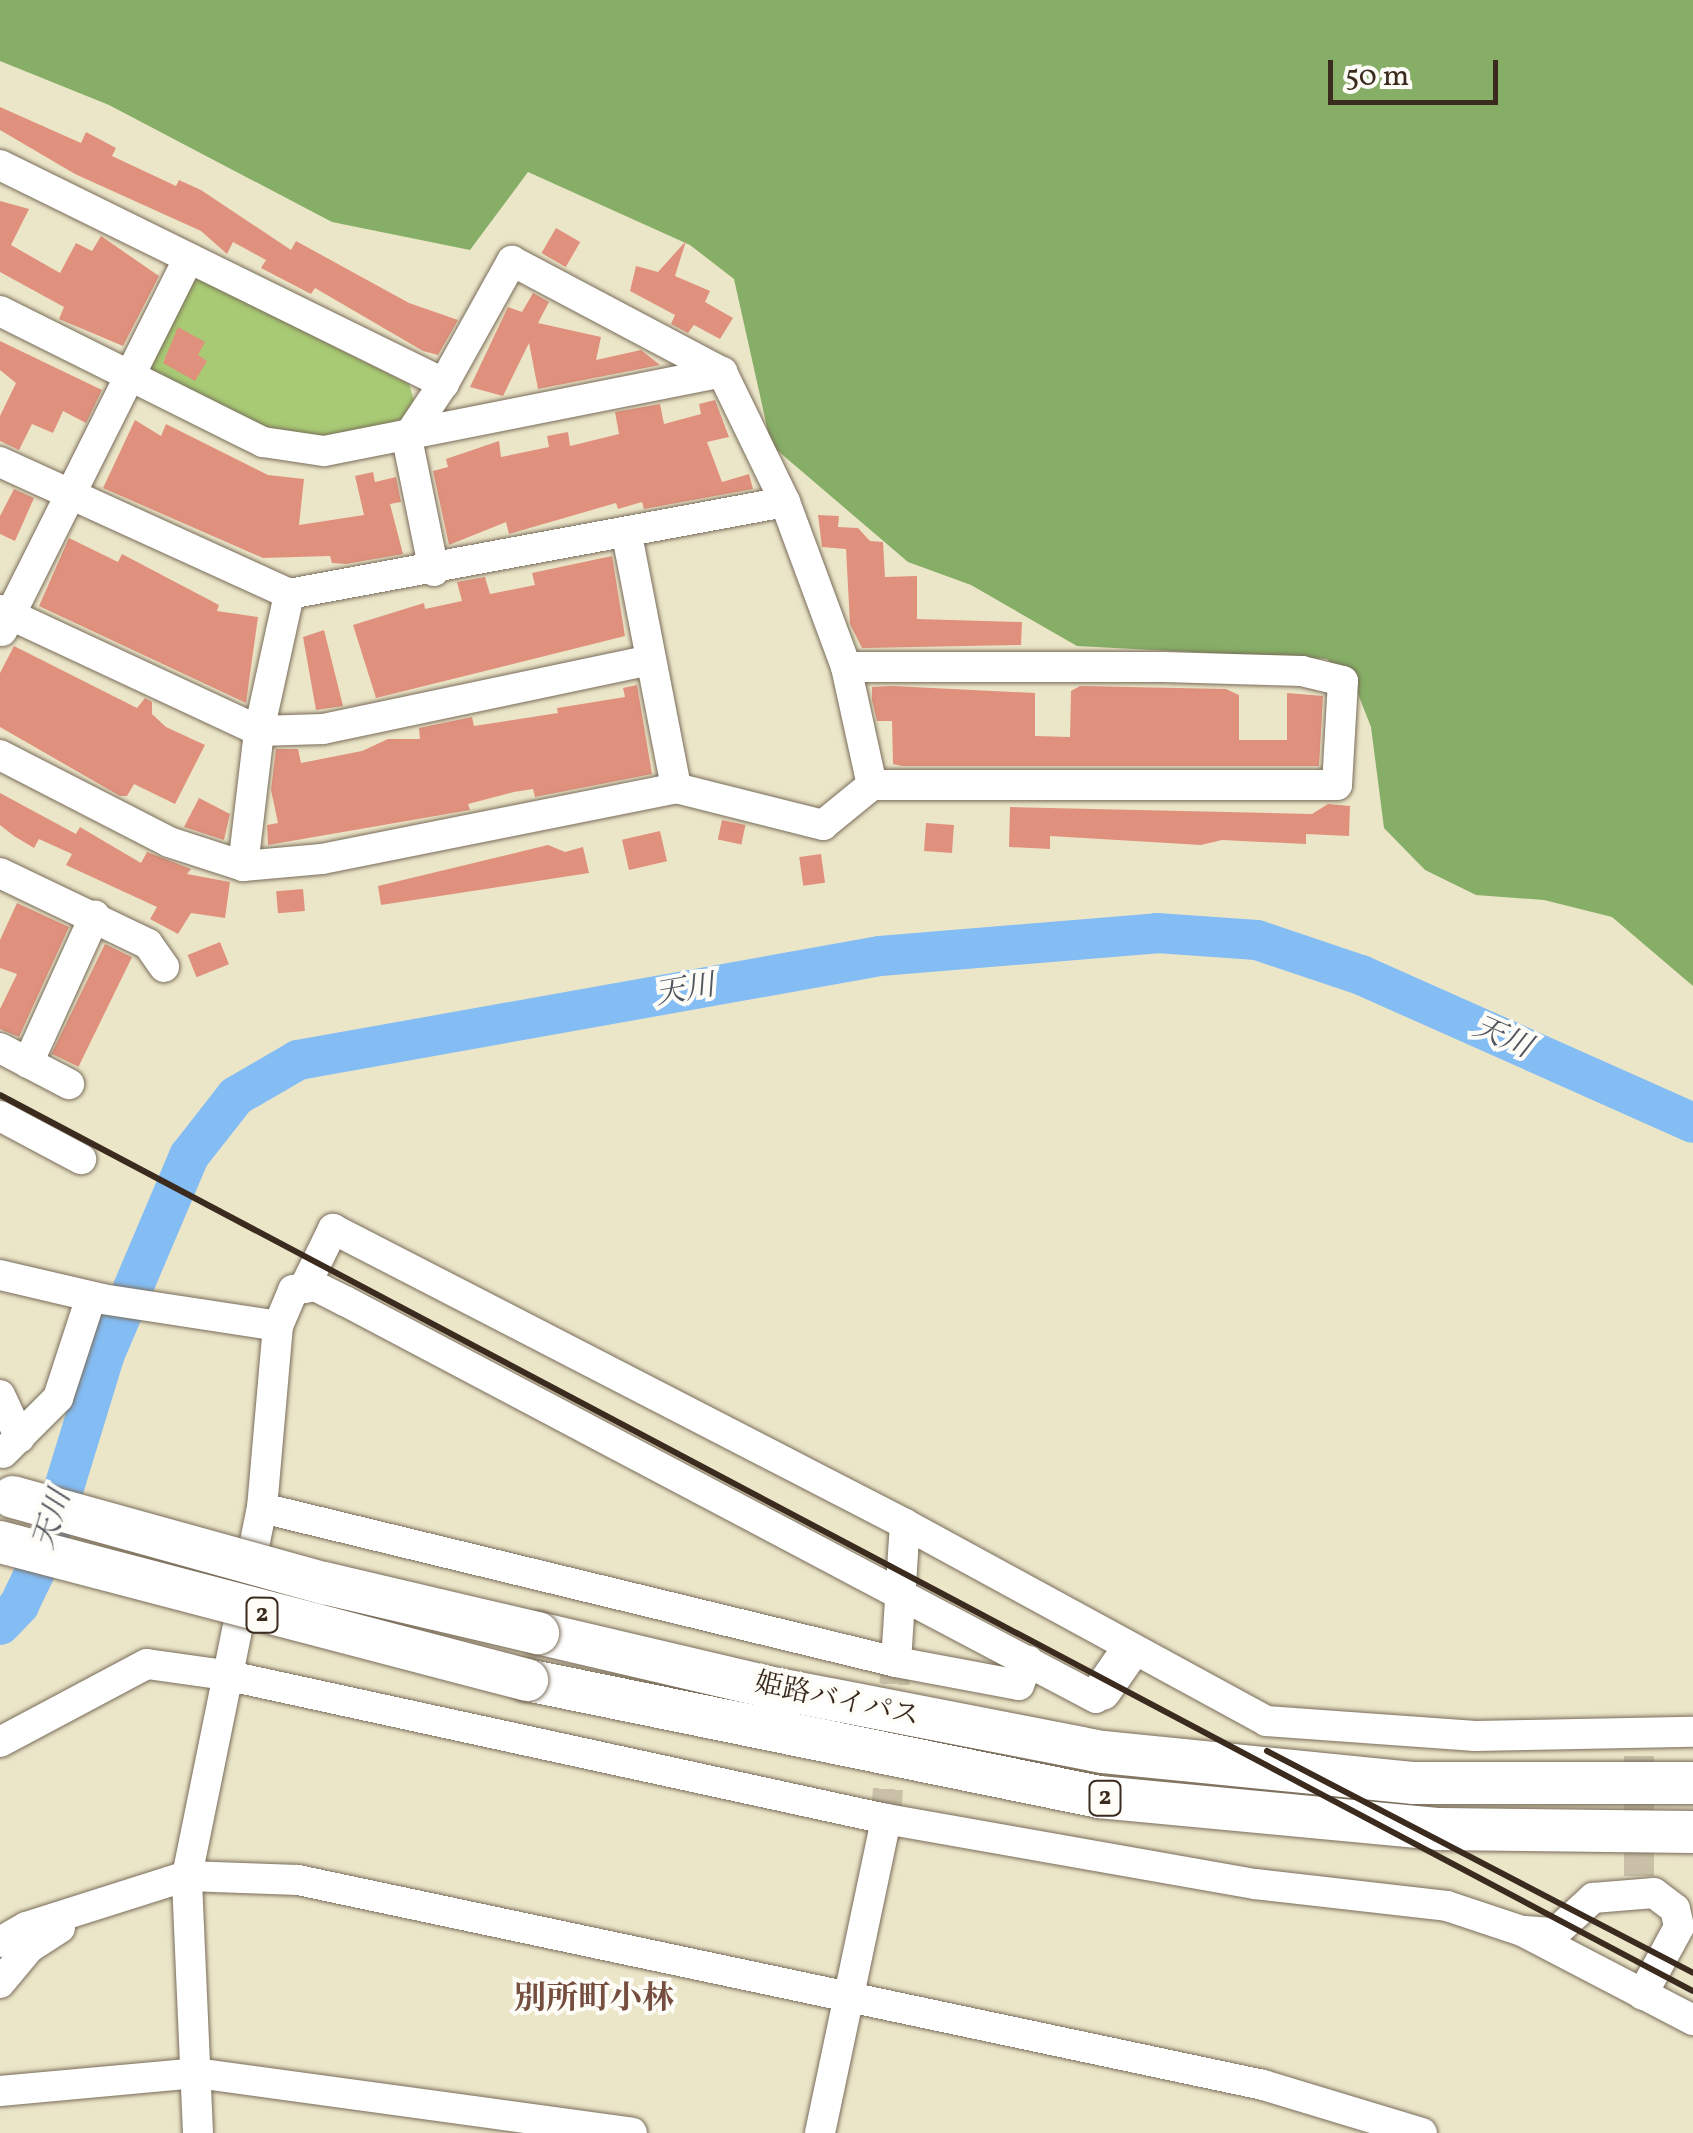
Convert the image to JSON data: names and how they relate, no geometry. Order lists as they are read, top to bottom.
{
  "streets": {
    "highway": ["2", "姫路バイパス"]
  },
  "districts": ["別所町小林"],
  "water": ["天川"],
  "scale_bar": "50 m"
}
